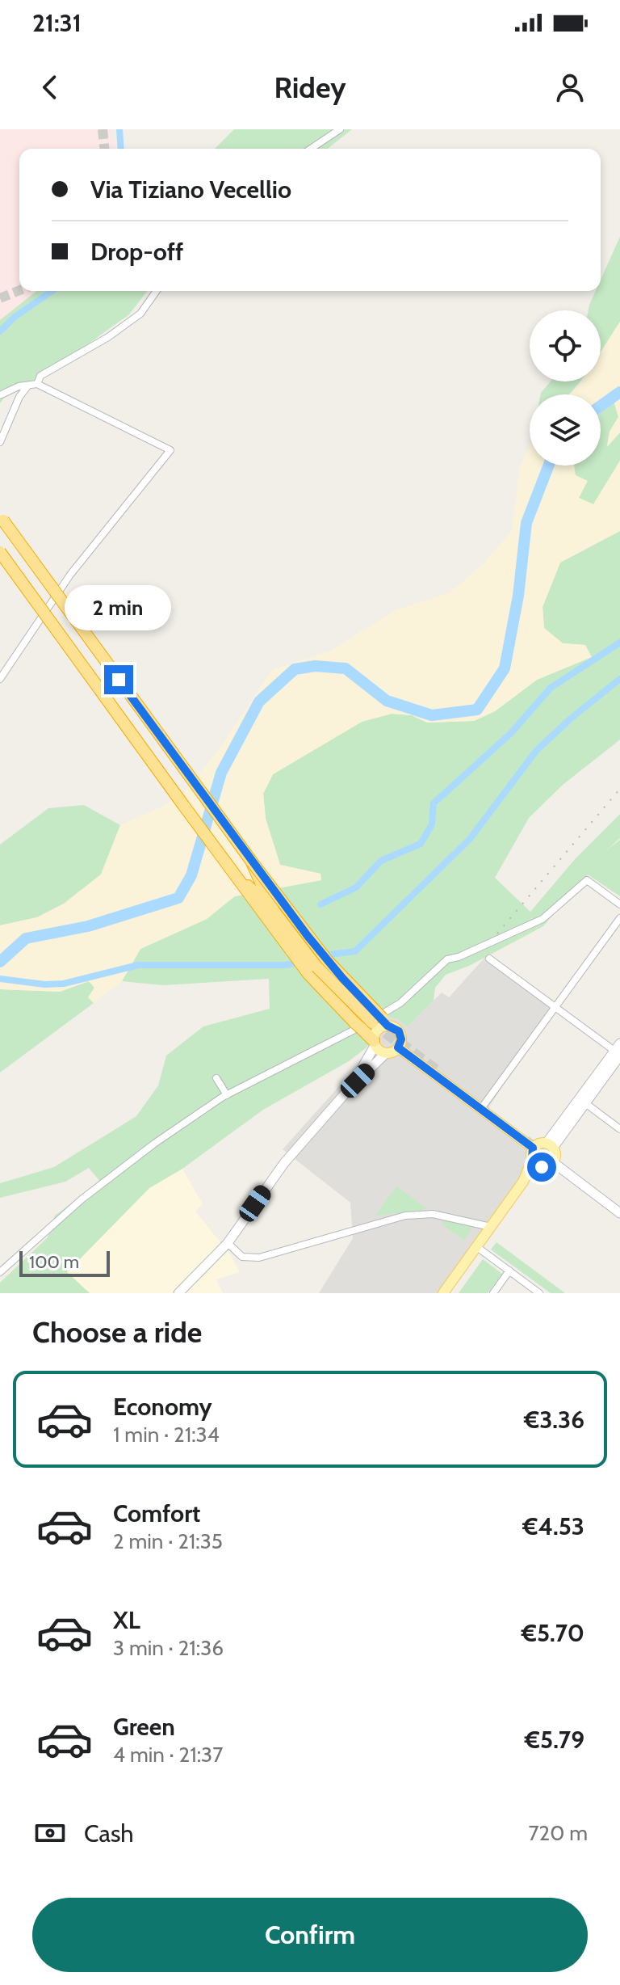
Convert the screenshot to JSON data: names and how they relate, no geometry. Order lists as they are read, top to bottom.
{
  "scale_bar": "100 m",
  "page": {
    "status": "21:31",
    "header": "Ridey",
    "banner": ["Via Tiziano Vecellio", "Drop-off"],
    "bubble": "2 min",
    "scale": "100 m",
    "heading": "Choose a ride",
    "list": [
      {
        "name": "Economy",
        "note": "1 min · 21:34",
        "value": "€3.36"
      },
      {
        "name": "Comfort",
        "note": "2 min · 21:35",
        "value": "€4.53"
      },
      {
        "name": "XL",
        "note": "3 min · 21:36",
        "value": "€5.70"
      },
      {
        "name": "Green",
        "note": "4 min · 21:37",
        "value": "€5.79"
      }
    ],
    "pay": ["Cash", "720 m"],
    "buttons": "Confirm"
  }
}
